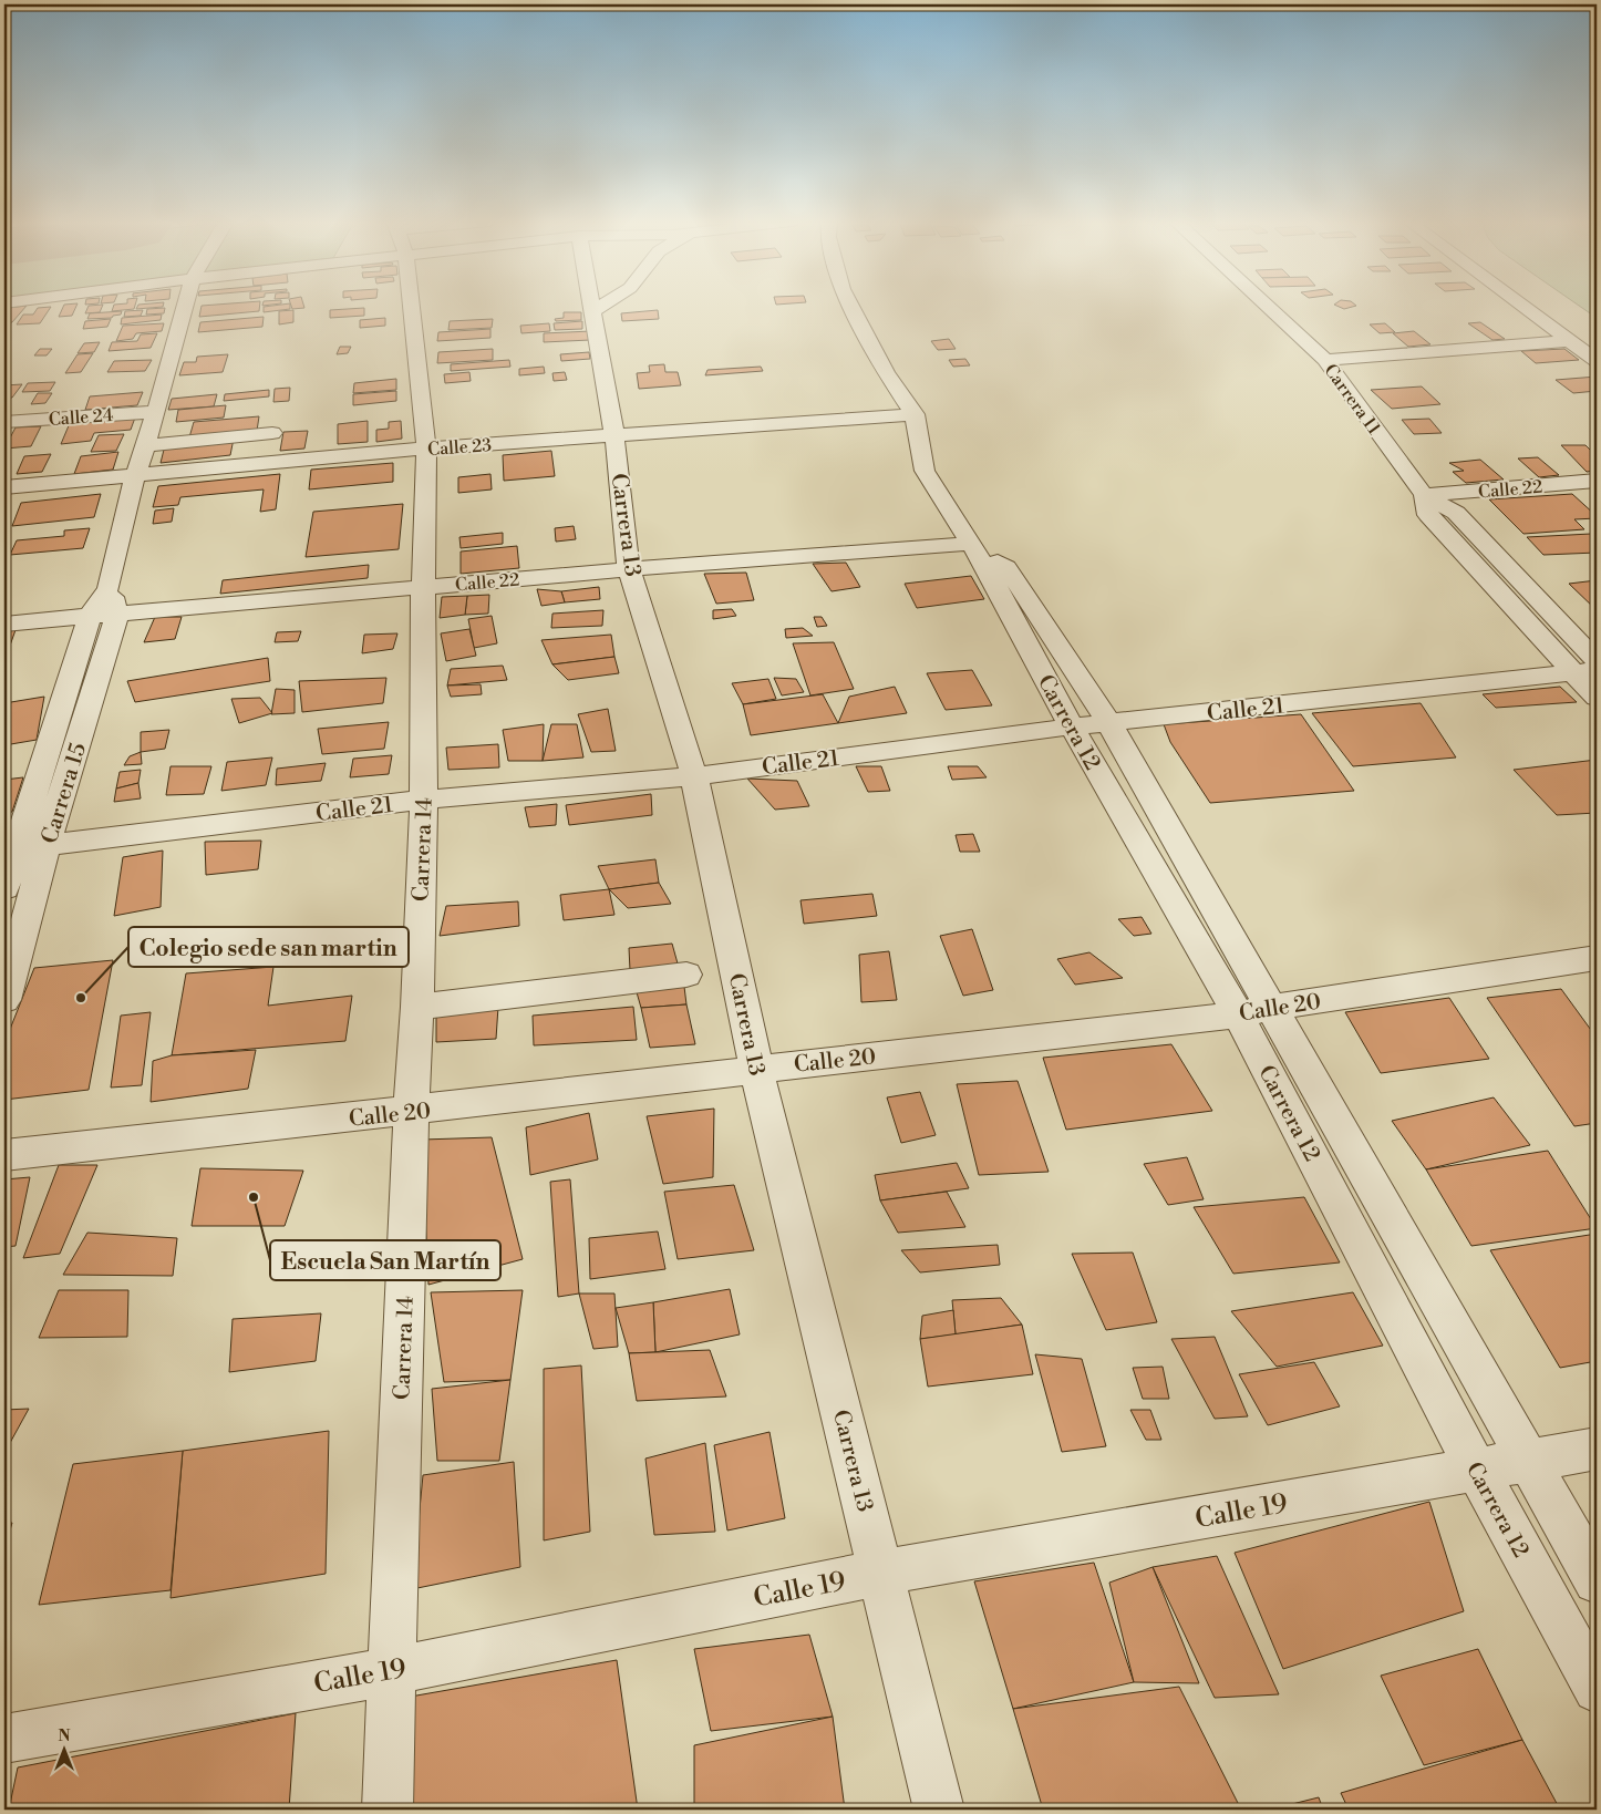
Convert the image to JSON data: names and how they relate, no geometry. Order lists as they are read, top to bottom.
{
  "streets": {
    "street": [
      "Carrera 11",
      "Calle 24",
      "Calle 23",
      "Calle 22",
      "Carrera 13",
      "Calle 21",
      "Carrera 12",
      "Carrera 15",
      "Carrera 14",
      "Calle 20",
      "Calle 19"
    ]
  },
  "crossings": [
    ["Carrera 11", "Calle 22"],
    ["Carrera 11", "Calle 21"],
    ["Calle 24", "Carrera 15"],
    ["Calle 23", "Carrera 13"],
    ["Calle 23", "Carrera 12"],
    ["Calle 23", "Carrera 15"],
    ["Calle 23", "Carrera 14"],
    ["Calle 22", "Carrera 13"],
    ["Calle 22", "Carrera 12"],
    ["Calle 22", "Carrera 15"],
    ["Calle 22", "Carrera 14"],
    ["Carrera 13", "Calle 21"],
    ["Carrera 13", "Calle 20"],
    ["Carrera 13", "Calle 19"],
    ["Calle 21", "Carrera 12"],
    ["Calle 21", "Carrera 15"],
    ["Calle 21", "Carrera 14"],
    ["Carrera 12", "Calle 20"],
    ["Carrera 12", "Calle 19"],
    ["Carrera 14", "Calle 20"],
    ["Carrera 14", "Calle 19"]
  ],
  "places": ["Colegio sede san martin", "Escuela San Martín"],
  "north": "top"
}
